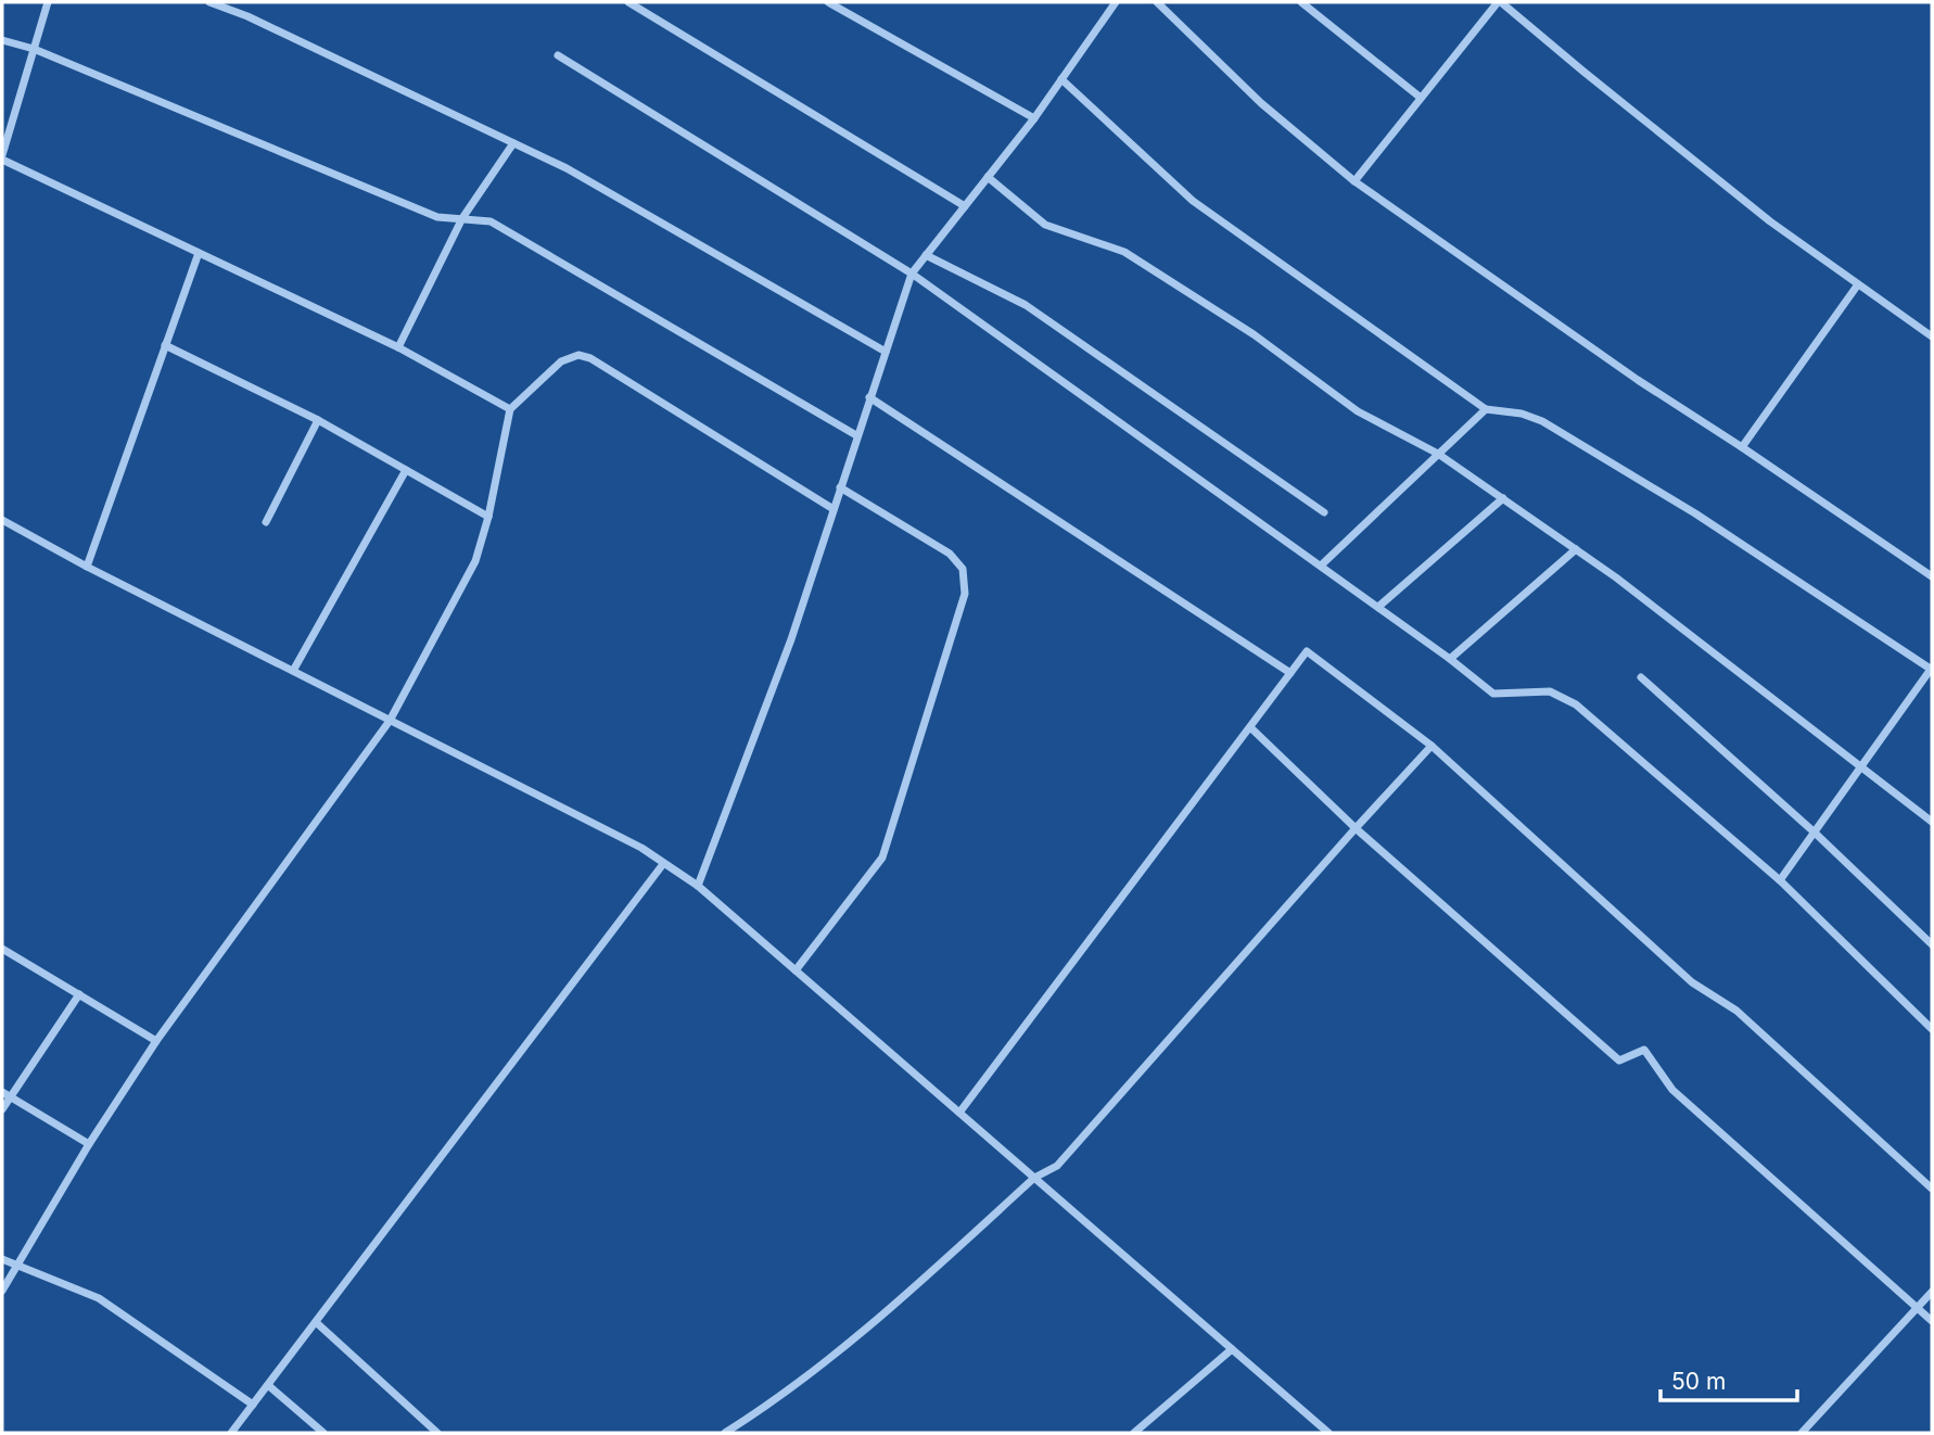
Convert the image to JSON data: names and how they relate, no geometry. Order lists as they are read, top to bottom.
{
  "scale_bar": "50 m"
}
